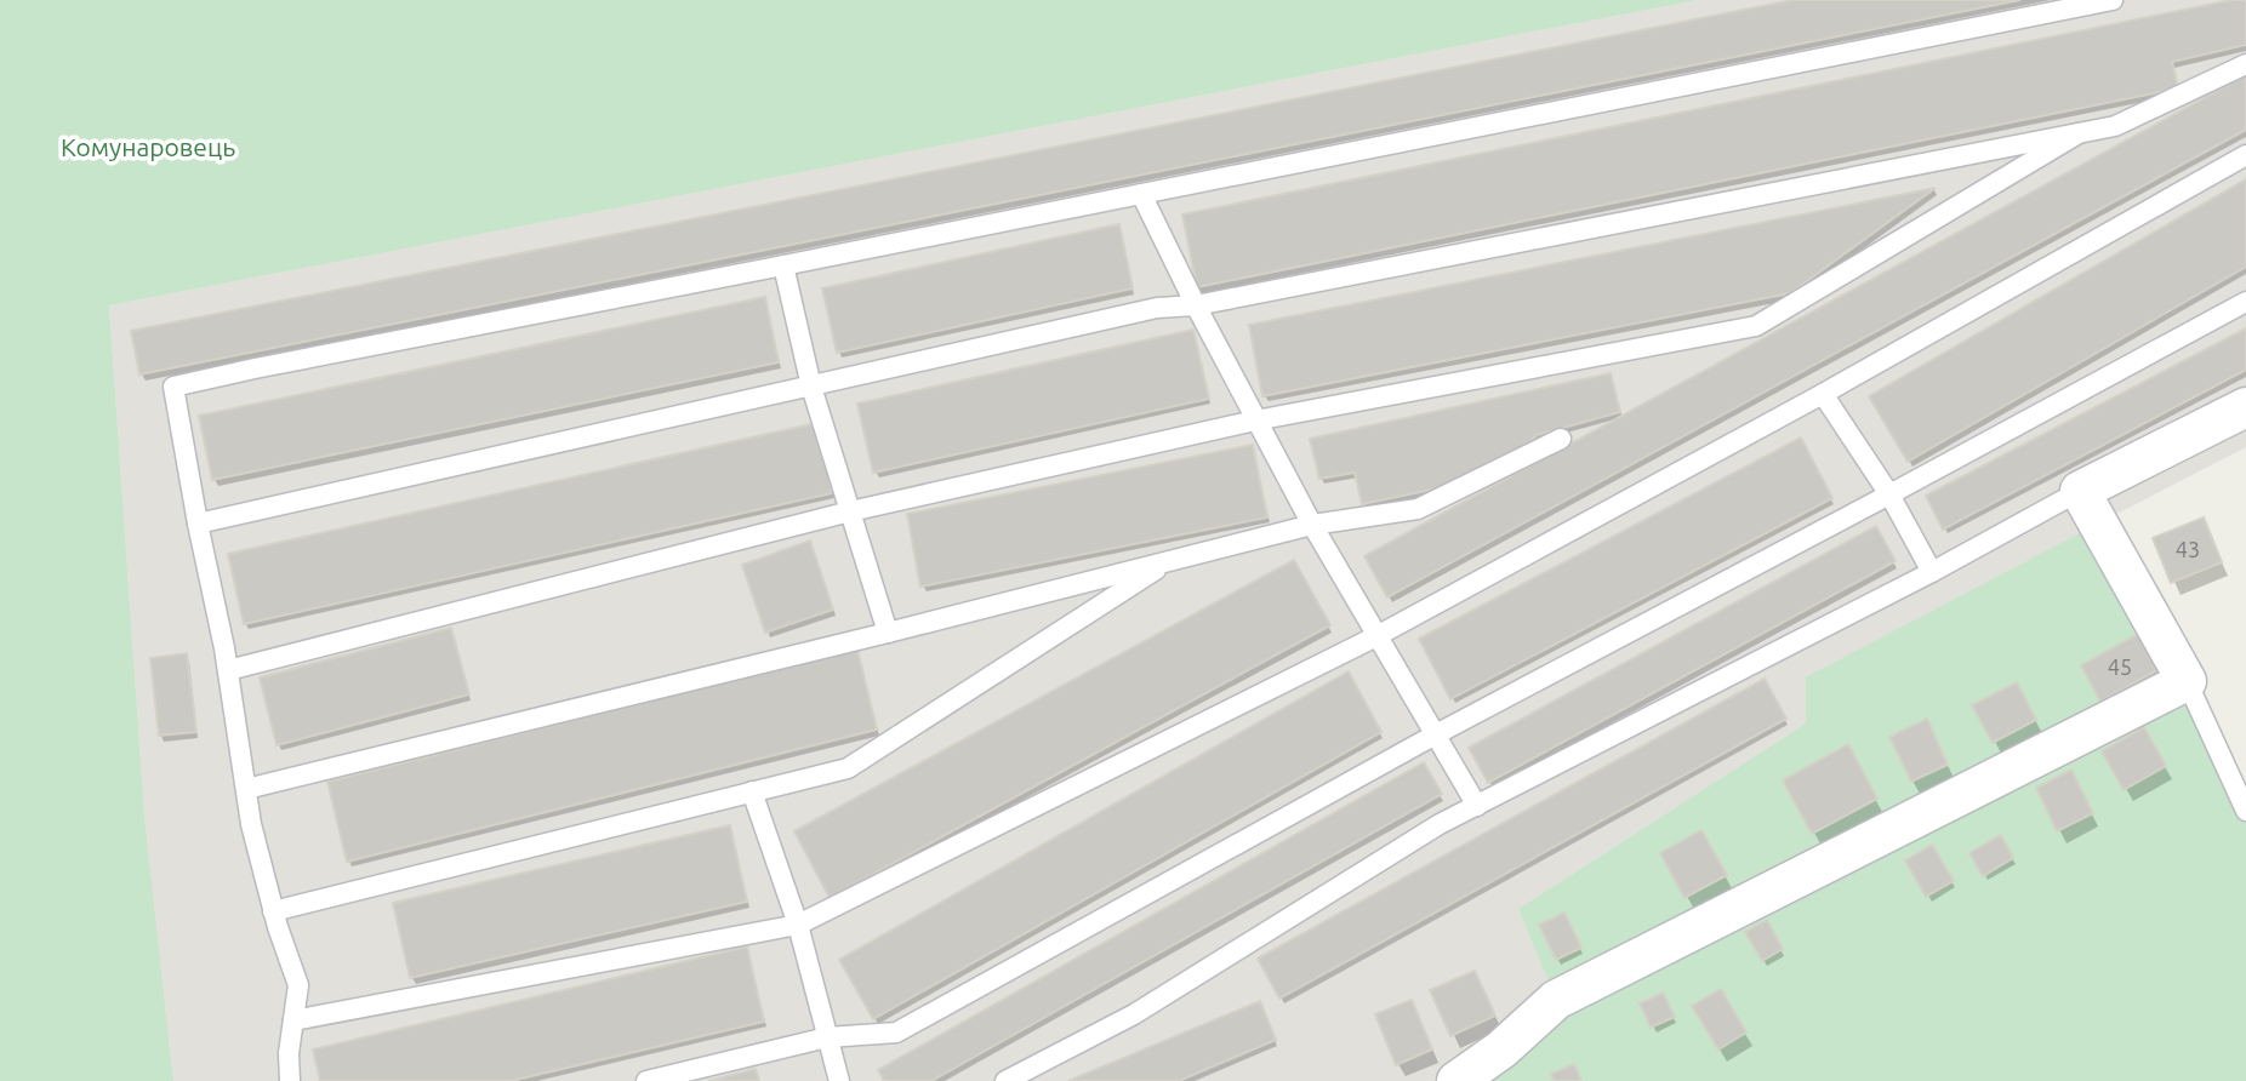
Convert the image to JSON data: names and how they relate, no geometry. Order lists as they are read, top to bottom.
{
  "parks": ["Комунаровець"],
  "house_numbers": ["43", "45"]
}
